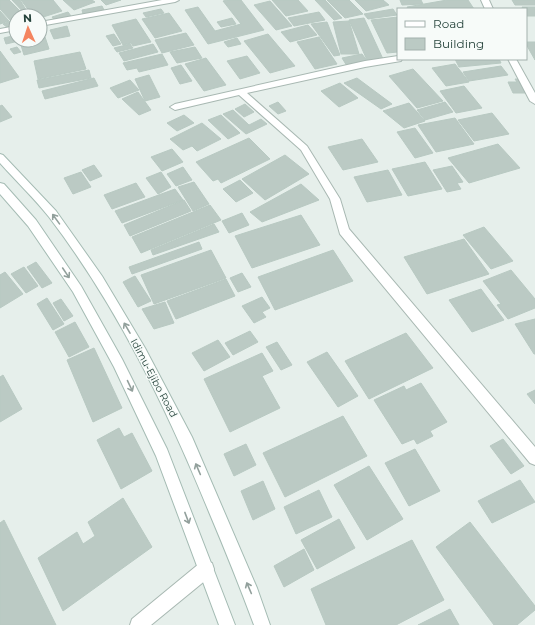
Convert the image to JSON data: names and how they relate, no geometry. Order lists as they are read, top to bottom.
{
  "streets": {
    "street": ["Idimu-Ejibo Road"]
  },
  "legend": ["Road", "Building"],
  "north": "top"
}
